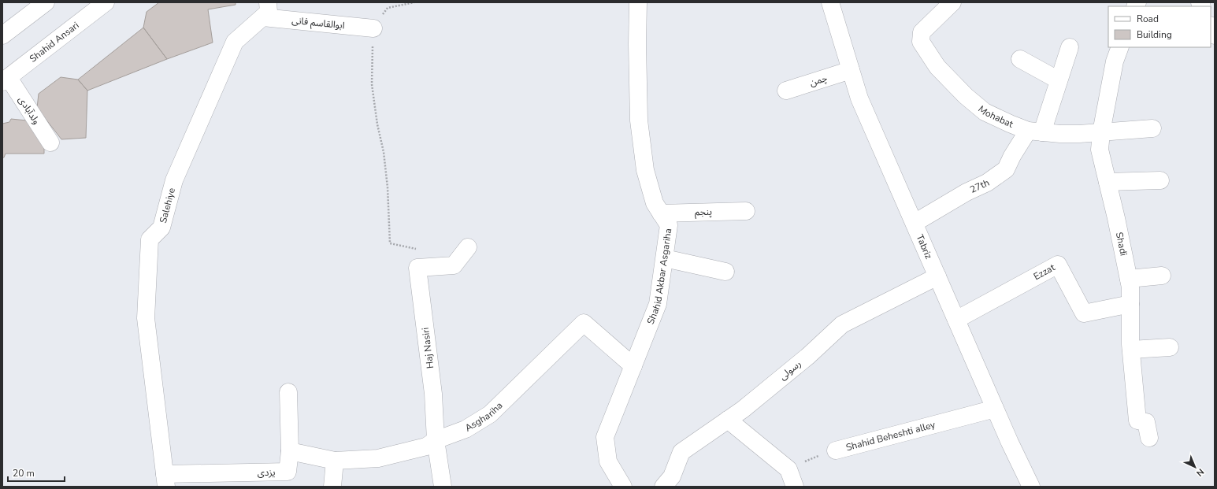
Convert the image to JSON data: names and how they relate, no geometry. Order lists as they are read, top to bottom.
{
  "streets": {
    "street": [
      "ابوالقاسم فانی",
      "Shahid Ansari",
      "چمن",
      "ولدآبادی",
      "Mohabat",
      "27th",
      "Salehiye",
      "پنجم",
      "Shadi",
      "Tabriz",
      "Ezzat",
      "Shahid Akbar Asgariha",
      "Haj Nasiri",
      "رسولی",
      "Asghariha",
      "Shahid Beheshti alley",
      "یزدی"
    ]
  },
  "crossings": [
    ["ابوالقاسم فانی", "Salehiye"],
    ["Shahid Ansari", "ولدآبادی"],
    ["چمن", "Tabriz"],
    ["Mohabat", "27th"],
    ["Mohabat", "Shadi"],
    ["27th", "Tabriz"],
    ["Salehiye", "یزدی"],
    ["پنجم", "Shahid Akbar Asgariha"],
    ["Shadi", "Ezzat"],
    ["Tabriz", "Ezzat"],
    ["Tabriz", "رسولی"],
    ["Tabriz", "Shahid Beheshti alley"],
    ["Shahid Akbar Asgariha", "Asghariha"],
    ["Haj Nasiri", "Asghariha"],
    ["Asghariha", "یزدی"]
  ],
  "legend": ["Road", "Building"],
  "scale_bar": "20 m",
  "north": "bottom right"
}
